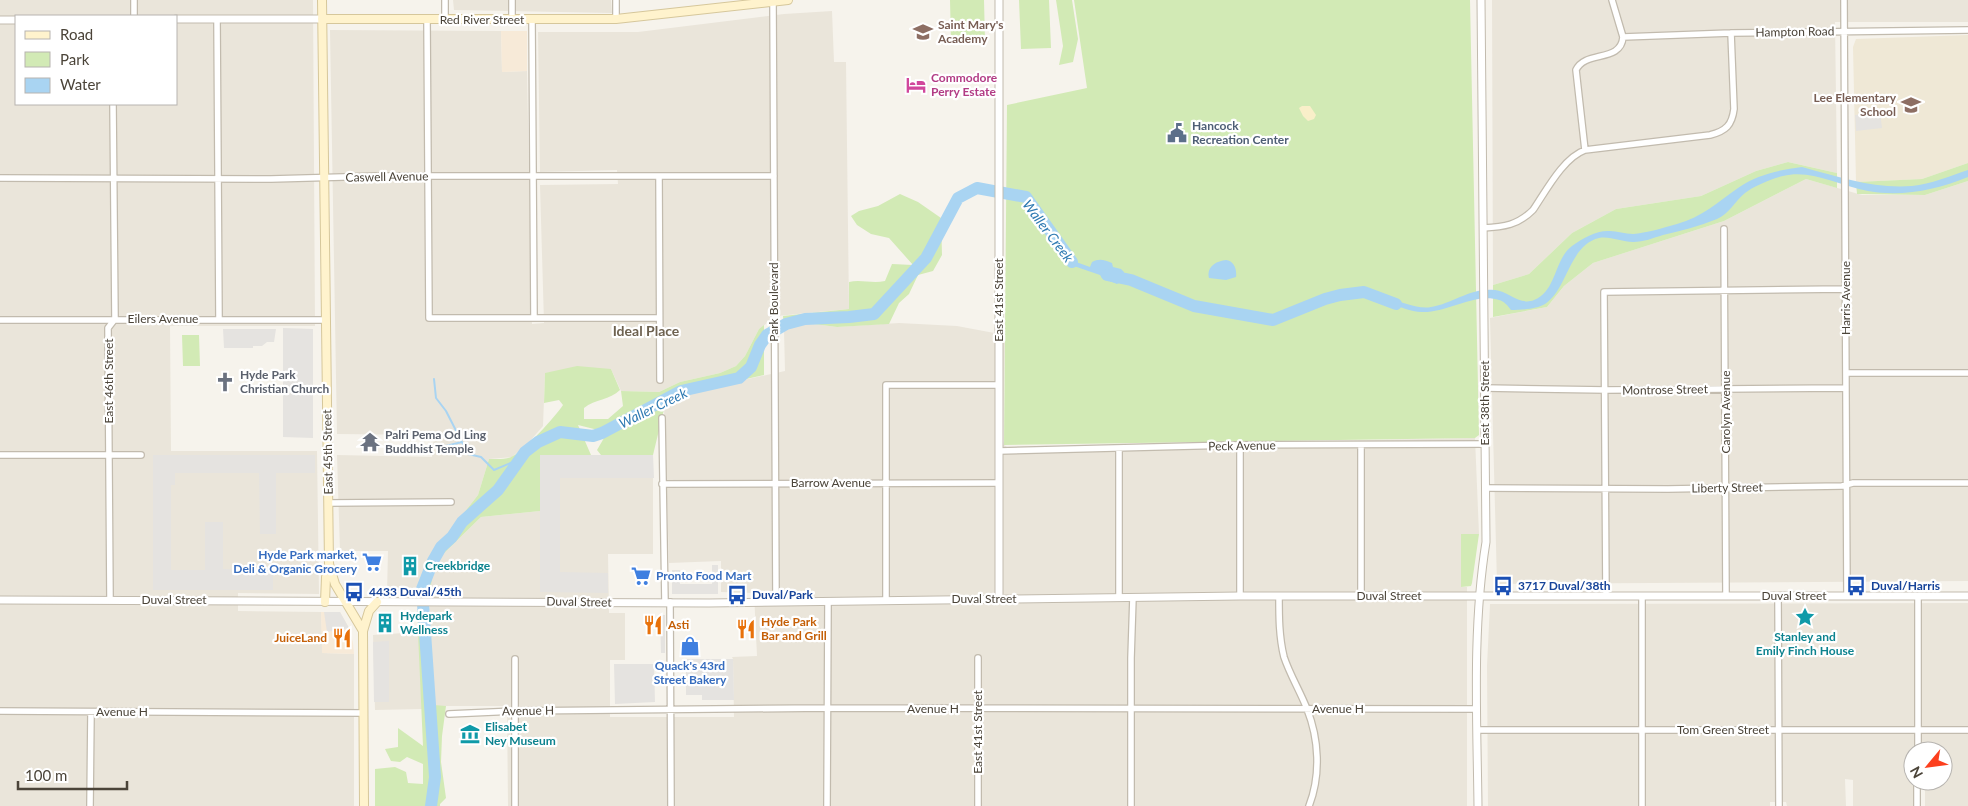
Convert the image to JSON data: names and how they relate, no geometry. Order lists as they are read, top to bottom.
{
  "streets": {
    "main road": ["Red River Street", "East 45th Street"],
    "street": [
      "Hampton Road",
      "Caswell Avenue",
      "Harris Avenue",
      "East 41st Street",
      "Park Boulevard",
      "Eilers Avenue",
      "East 46th Street",
      "Montrose Street",
      "East 38th Street",
      "Carolyn Avenue",
      "Peck Avenue",
      "Barrow Avenue",
      "Liberty Street",
      "Duval Street",
      "Avenue H",
      "Tom Green Street"
    ]
  },
  "crossings": [
    ["Red River Street", "Park Boulevard"],
    ["Red River Street", "East 45th Street"],
    ["Hampton Road", "Harris Avenue"],
    ["Caswell Avenue", "Park Boulevard"],
    ["Caswell Avenue", "East 46th Street"],
    ["Caswell Avenue", "East 45th Street"],
    ["Harris Avenue", "Montrose Street"],
    ["Harris Avenue", "Liberty Street"],
    ["Harris Avenue", "Duval Street"],
    ["East 41st Street", "Peck Avenue"],
    ["East 41st Street", "Barrow Avenue"],
    ["East 41st Street", "Duval Street"],
    ["East 41st Street", "Avenue H"],
    ["Park Boulevard", "Barrow Avenue"],
    ["Park Boulevard", "Duval Street"],
    ["Eilers Avenue", "East 46th Street"],
    ["Eilers Avenue", "East 45th Street"],
    ["East 46th Street", "Duval Street"],
    ["Montrose Street", "East 38th Street"],
    ["Montrose Street", "Carolyn Avenue"],
    ["East 38th Street", "Peck Avenue"],
    ["East 38th Street", "Liberty Street"],
    ["East 38th Street", "Duval Street"],
    ["East 38th Street", "Avenue H"],
    ["East 38th Street", "Tom Green Street"],
    ["Carolyn Avenue", "Liberty Street"],
    ["Carolyn Avenue", "Duval Street"],
    ["East 45th Street", "Duval Street"],
    ["East 45th Street", "Avenue H"]
  ],
  "districts": ["Ideal Place"],
  "water": ["Waller Creek"],
  "places": {
    "school or university": ["Saint Mary's Academy", "Lee Elementary School"],
    "hotel": ["Commodore Perry Estate"],
    "public building": ["Hancock Recreation Center"],
    "church": ["Hyde Park Christian Church"],
    "temple": ["Palri Pema Od Ling Buddhist Temple"],
    "supermarket": ["Hyde Park market, Deli & Organic Grocery", "Pronto Food Mart"],
    "building": ["Creekbridge", "Hydepark Wellness"],
    "bus stop": [
      "3717 Duval/38th",
      "Duval/Harris",
      "4433 Duval/45th",
      "Duval/Park"
    ],
    "place": ["Stanley and Emily Finch House"],
    "restaurant": ["Asti", "Hyde Park Bar and Grill", "JuiceLand"],
    "shop": ["Quack's 43rd Street Bakery"],
    "museum": ["Elisabet Ney Museum"]
  },
  "legend": ["Road", "Park", "Water"],
  "scale_bar": "100 m",
  "north": "bottom left"
}
